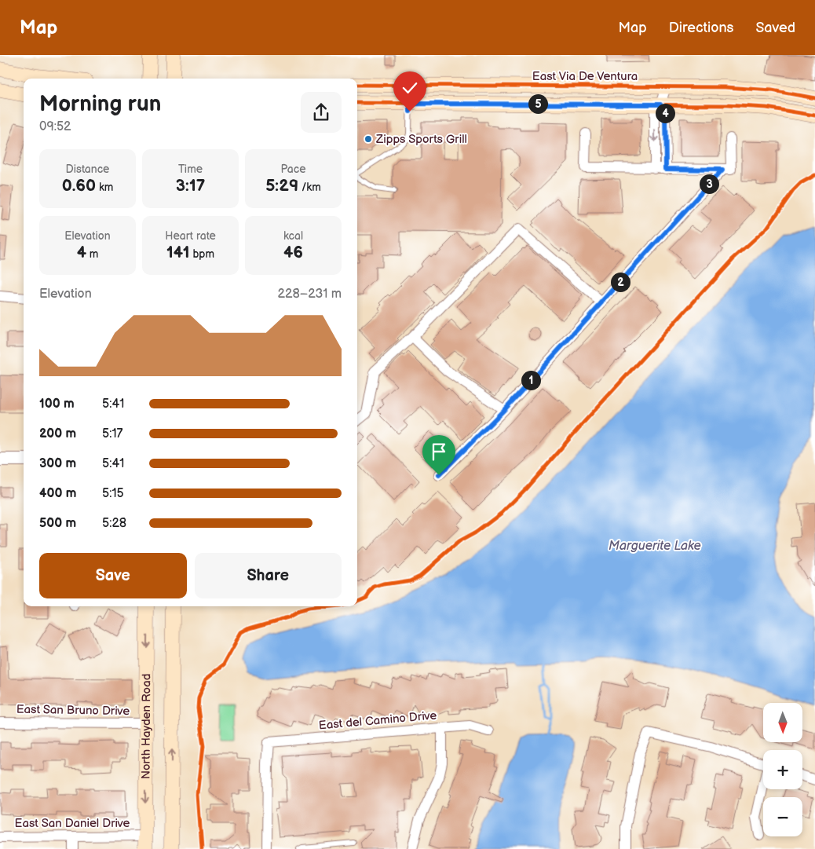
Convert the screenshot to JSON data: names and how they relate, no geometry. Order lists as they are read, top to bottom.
{
  "streets": {
    "main road": ["East Via De Ventura", "North Hayden Road"],
    "street": ["East San Bruno Drive", "East del Camino Drive", "East San Daniel Drive"]
  },
  "crossings": [
    ["East San Bruno Drive", "North Hayden Road"],
    ["North Hayden Road", "East San Daniel Drive"]
  ],
  "water": ["Marguerite Lake"],
  "places": ["Zipps Sports Grill"],
  "north": "bottom",
  "page": {
    "header": "Map",
    "nav": ["Map", "Directions", "Saved"],
    "heading": ["Morning run", "09:52"],
    "pins": [
      "5",
      "4",
      "3",
      "2",
      "1"
    ],
    "stats": [
      ["Distance", "0.60 km"],
      ["Time", "3:17"],
      ["Pace", "5:29 /km"],
      ["Elevation", "4 m"],
      ["Heart rate", "141 bpm"],
      ["kcal", "46"]
    ],
    "chart": ["Elevation", "228–231 m"],
    "list": [
      {
        "name": "100 m",
        "note": "5:41"
      },
      {
        "name": "200 m",
        "note": "5:17"
      },
      {
        "name": "300 m",
        "note": "5:41"
      },
      {
        "name": "400 m",
        "note": "5:15"
      },
      {
        "name": "500 m",
        "note": "5:28"
      }
    ],
    "buttons": ["Save", "Share"],
    "map_buttons": ["+", "−"]
  }
}
